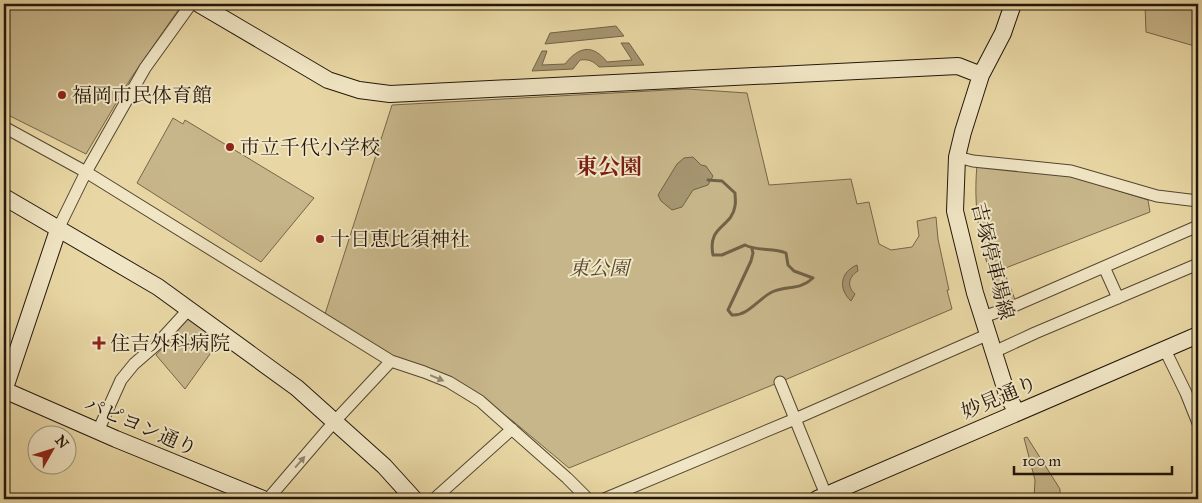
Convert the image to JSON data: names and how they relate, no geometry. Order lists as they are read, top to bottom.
{
  "streets": {
    "street": ["吉塚停車場線", "妙見通り", "パピヨン通り"]
  },
  "crossings": [
    ["吉塚停車場線", "妙見通り"]
  ],
  "districts": ["東公園"],
  "parks": ["東公園"],
  "places": {
    "other": ["福岡市民体育館", "市立千代小学校", "十日恵比須神社"],
    "health": ["住吉外科病院"]
  },
  "scale_bar": "100 m",
  "north": "top right"
}
